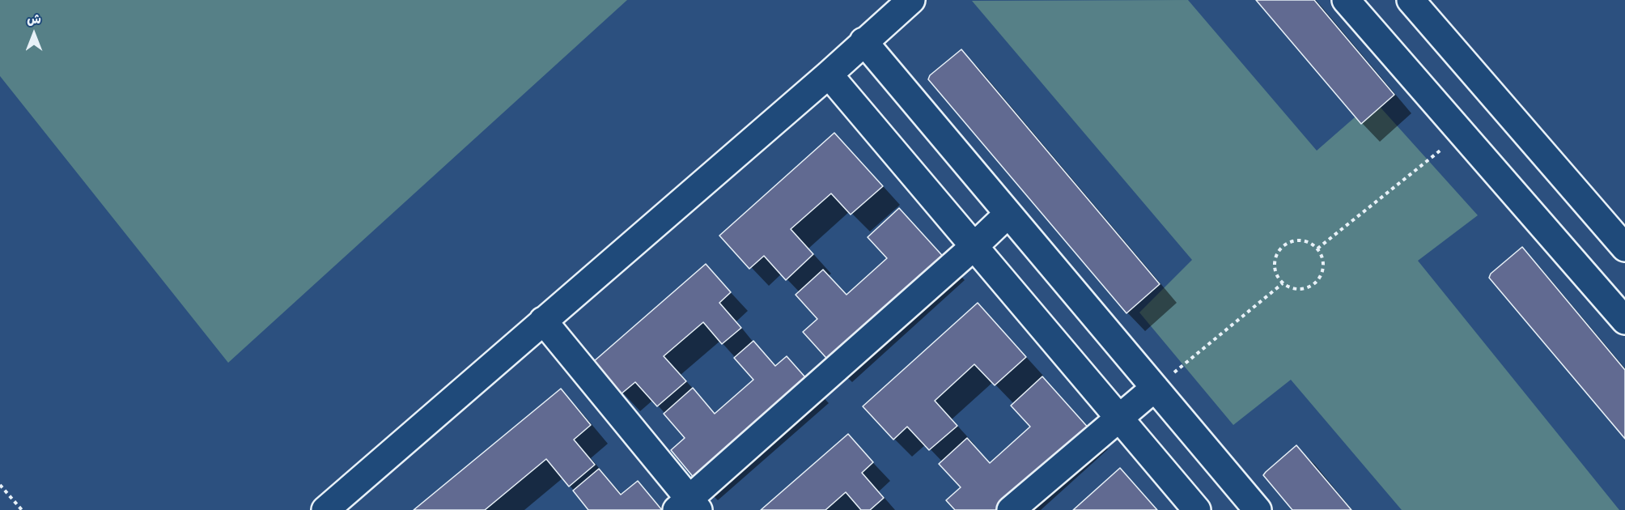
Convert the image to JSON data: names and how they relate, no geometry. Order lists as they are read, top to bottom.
{
  "north": "top"
}
